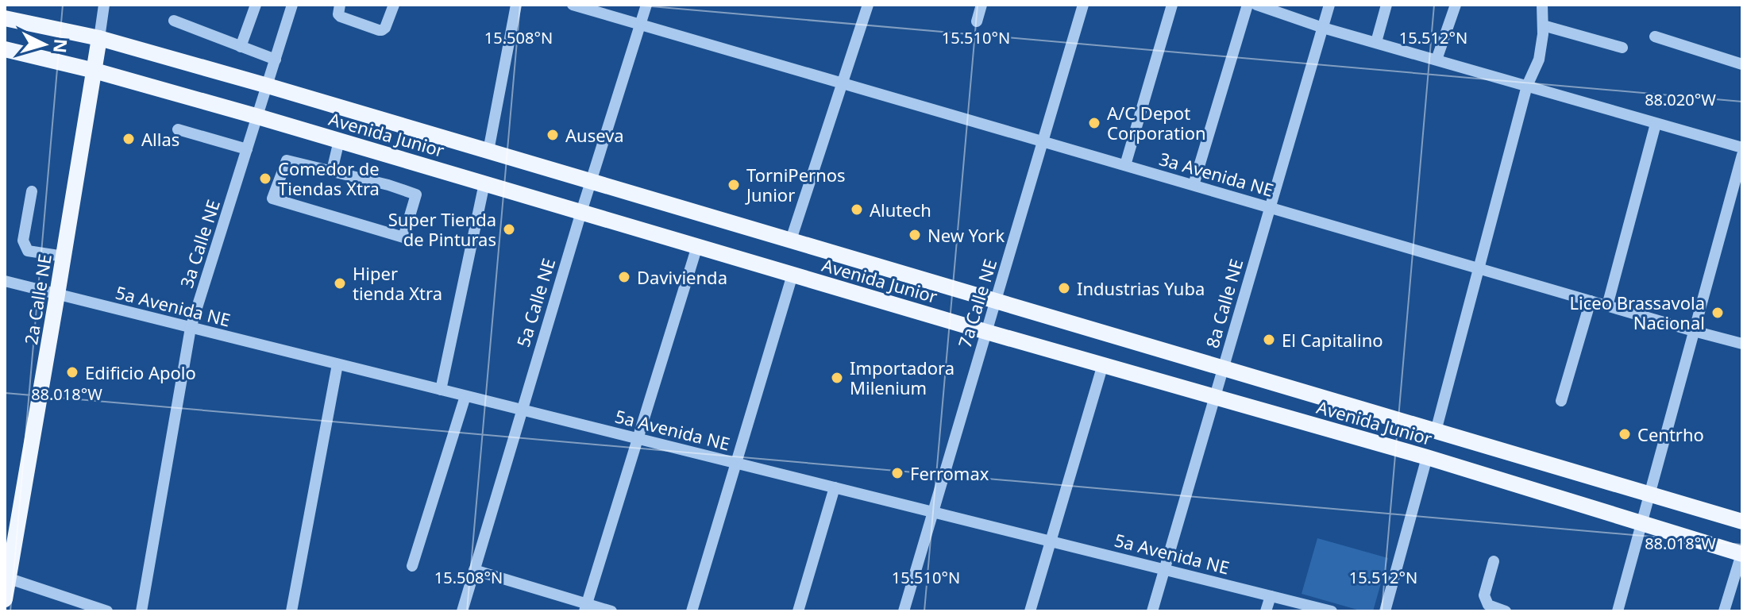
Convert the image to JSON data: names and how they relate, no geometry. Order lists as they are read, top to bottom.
{
  "streets": {
    "main road": ["Avenida Junior", "2a Calle NE"],
    "street": [
      "3a Avenida NE",
      "3a Calle NE",
      "5a Calle NE",
      "7a Calle NE",
      "8a Calle NE",
      "5a Avenida NE"
    ]
  },
  "crossings": [
    ["Avenida Junior", "3a Calle NE"],
    ["Avenida Junior", "2a Calle NE"],
    ["Avenida Junior", "5a Calle NE"],
    ["Avenida Junior", "7a Calle NE"],
    ["Avenida Junior", "8a Calle NE"],
    ["3a Avenida NE", "5a Calle NE"],
    ["3a Avenida NE", "7a Calle NE"],
    ["3a Avenida NE", "8a Calle NE"],
    ["3a Calle NE", "5a Avenida NE"],
    ["2a Calle NE", "5a Avenida NE"],
    ["5a Calle NE", "5a Avenida NE"],
    ["7a Calle NE", "5a Avenida NE"],
    ["8a Calle NE", "5a Avenida NE"]
  ],
  "places": [
    "A/C Depot Corporation",
    "Auseva",
    "Allas",
    "Comedor de Tiendas Xtra",
    "TorniPernos Junior",
    "Alutech",
    "Super Tienda de Pinturas",
    "New York",
    "Davivienda",
    "Hiper tienda Xtra",
    "Industrias Yuba",
    "Liceo Brassavola Nacional",
    "El Capitalino",
    "Edificio Apolo",
    "Importadora Milenium",
    "Centrho",
    "Ferromax"
  ],
  "north": "right",
  "coordinates": [
    "15.508°N",
    "15.510°N",
    "15.512°N",
    "88.020°W",
    "88.018°W"
  ]
}
